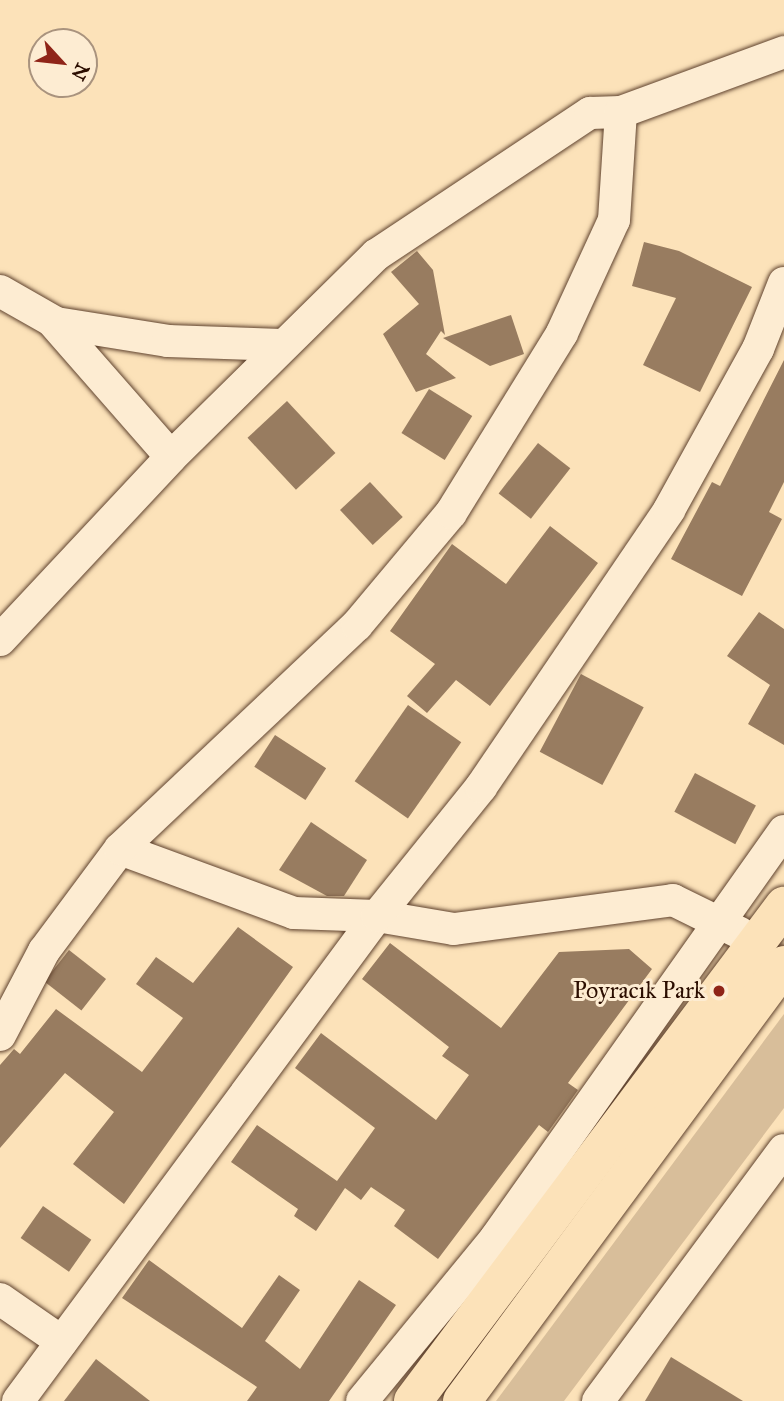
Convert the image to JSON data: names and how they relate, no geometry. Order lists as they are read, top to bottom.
{
  "places": ["Poyracık Park"],
  "north": "bottom right"
}
